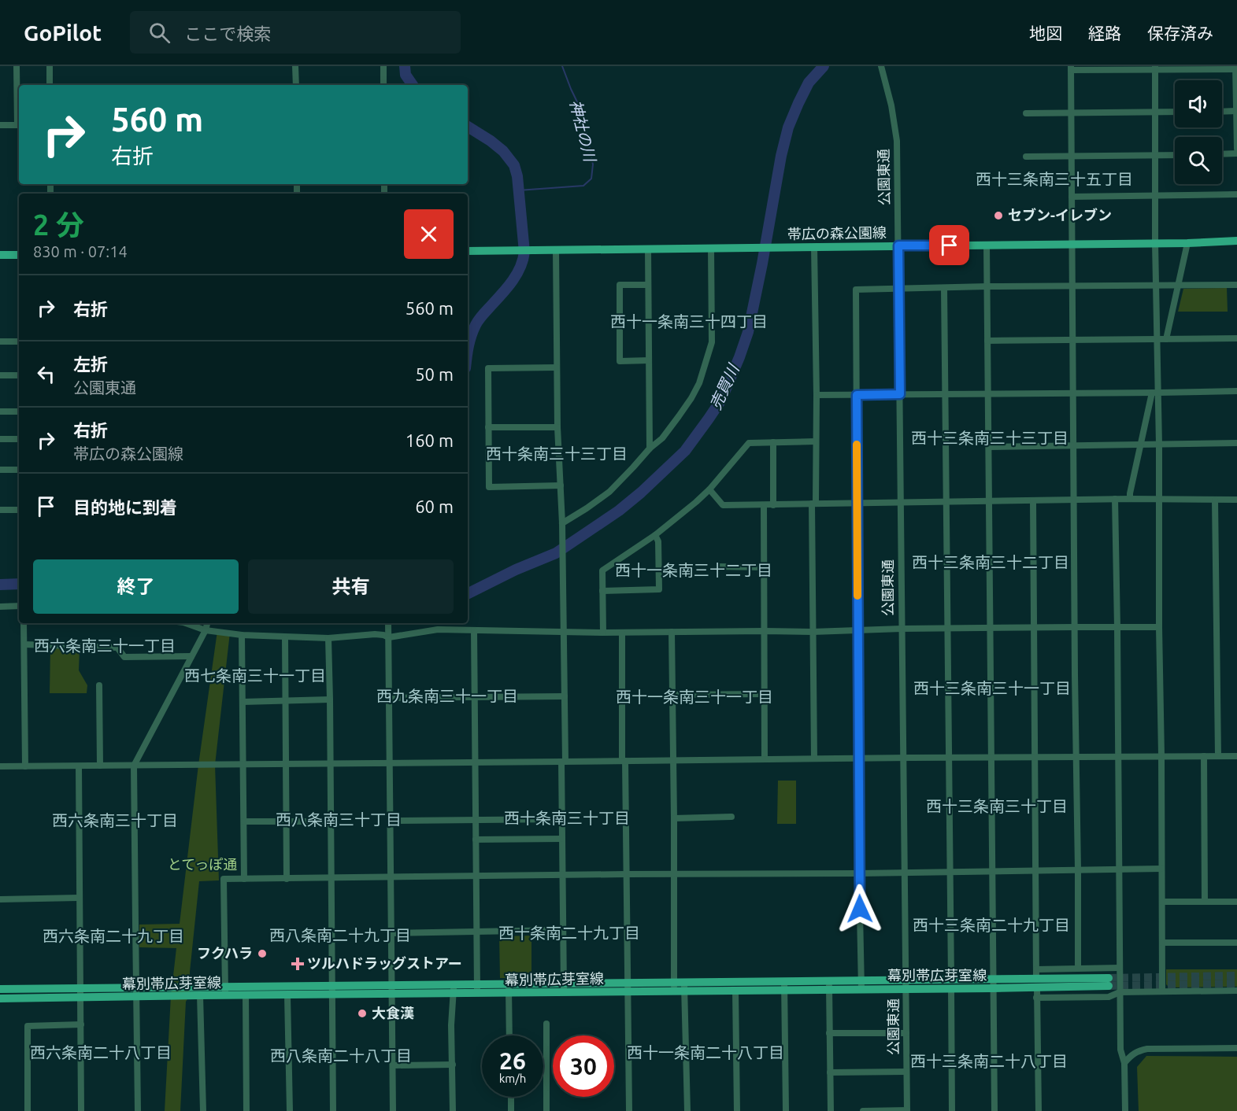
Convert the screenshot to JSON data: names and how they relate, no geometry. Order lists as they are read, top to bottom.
{
  "streets": {
    "main road": ["帯広の森公園線", "幕別帯広芽室線"],
    "street": ["公園東通"]
  },
  "crossings": [
    ["公園東通", "帯広の森公園線"],
    ["公園東通", "幕別帯広芽室線"]
  ],
  "districts": [
    "西十三条南三十五丁目",
    "西十一条南三十四丁目",
    "西十三条南三十三丁目",
    "西十条南三十三丁目",
    "西十三条南三十二丁目",
    "西十一条南三十二丁目",
    "西六条南三十一丁目",
    "西七条南三十一丁目",
    "西十三条南三十一丁目",
    "西九条南三十一丁目",
    "西十一条南三十一丁目",
    "西十三条南三十丁目",
    "西十条南三十丁目",
    "西八条南三十丁目",
    "西六条南三十丁目",
    "西十三条南二十九丁目",
    "西十条南二十九丁目",
    "西八条南二十九丁目",
    "西六条南二十九丁目",
    "西六条南二十八丁目",
    "西十一条南二十八丁目",
    "西八条南二十八丁目",
    "西十三条南二十八丁目"
  ],
  "water": ["神社の川", "売買川"],
  "parks": ["とてっぽ通"],
  "places": {
    "other": ["セブン-イレブン", "フクハラ", "大食漢"],
    "health": ["ツルハドラッグストアー"]
  },
  "page": {
    "header": "GoPilot",
    "search": "ここで検索",
    "nav": ["地図", "経路", "保存済み"],
    "turn": ["560 m", "右折"],
    "heading": ["2 分", "830 m · 07:14"],
    "list": [
      {
        "name": "右折",
        "value": "560 m"
      },
      {
        "name": "左折",
        "note": "公園東通",
        "value": "50 m"
      },
      {
        "name": "右折",
        "note": "帯広の森公園線",
        "value": "160 m"
      },
      {
        "name": "目的地に到着",
        "value": "60 m"
      }
    ],
    "buttons": ["終了", "共有"],
    "speed": "26 km/h",
    "limit": "30"
  }
}
